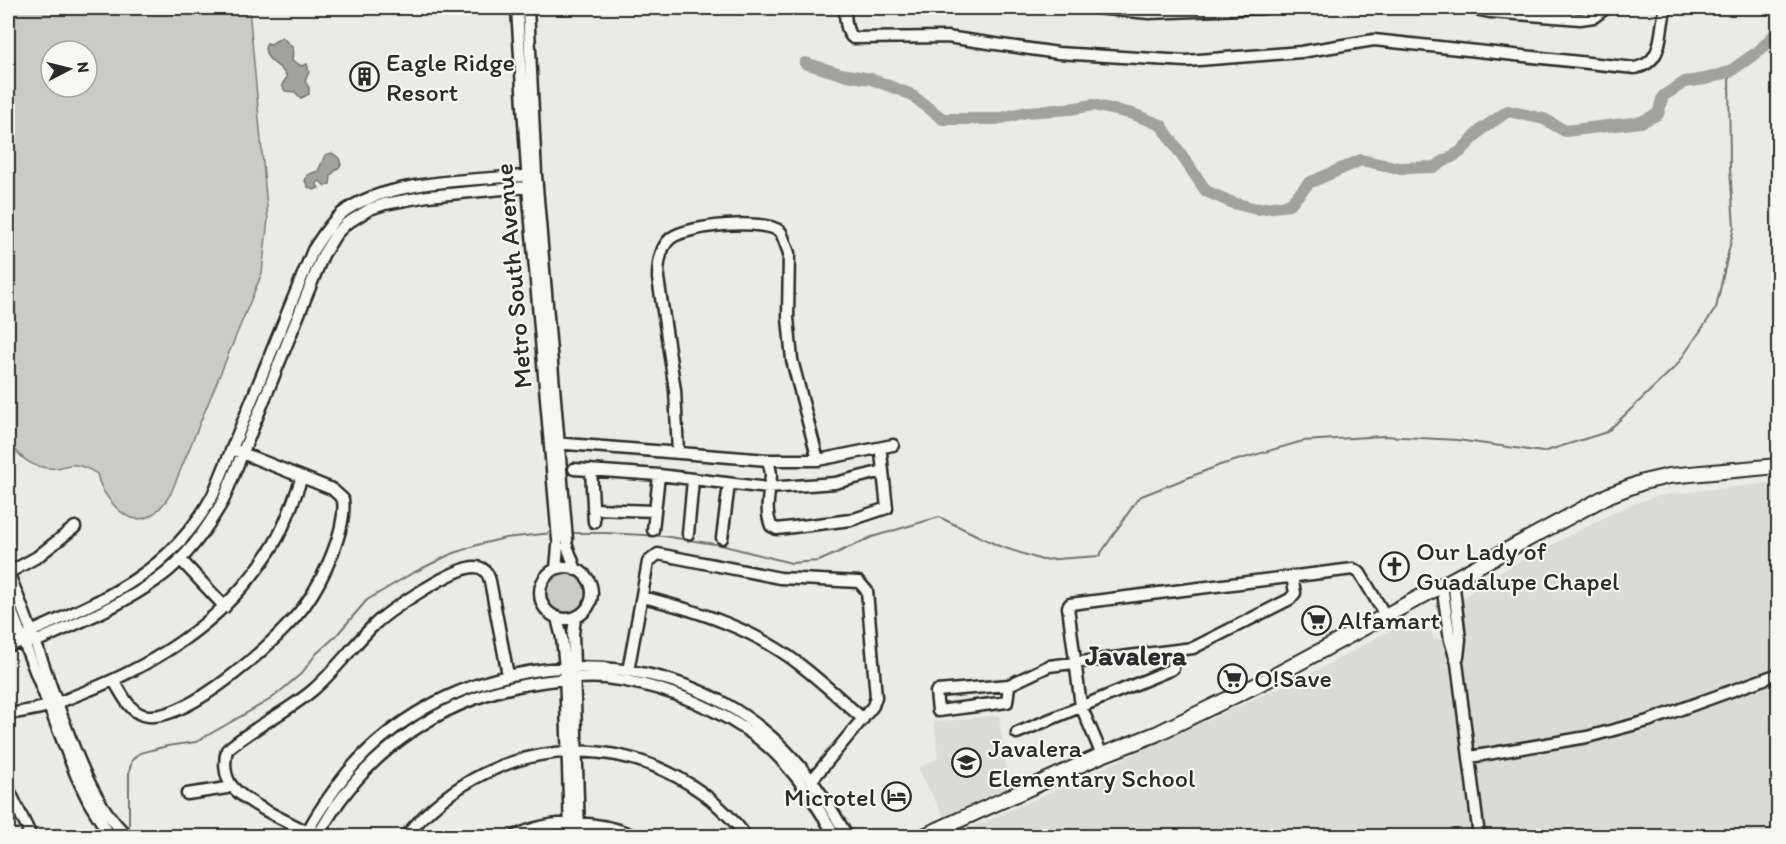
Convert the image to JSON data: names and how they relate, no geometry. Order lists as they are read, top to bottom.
{
  "streets": {
    "street": ["Metro South Avenue"]
  },
  "districts": ["Javalera"],
  "places": {
    "building": ["Eagle Ridge Resort"],
    "church": ["Our Lady of Guadalupe Chapel"],
    "supermarket": ["Alfamart", "O!Save"],
    "school or university": ["Javalera Elementary School"],
    "hotel": ["Microtel"]
  },
  "north": "right"
}
